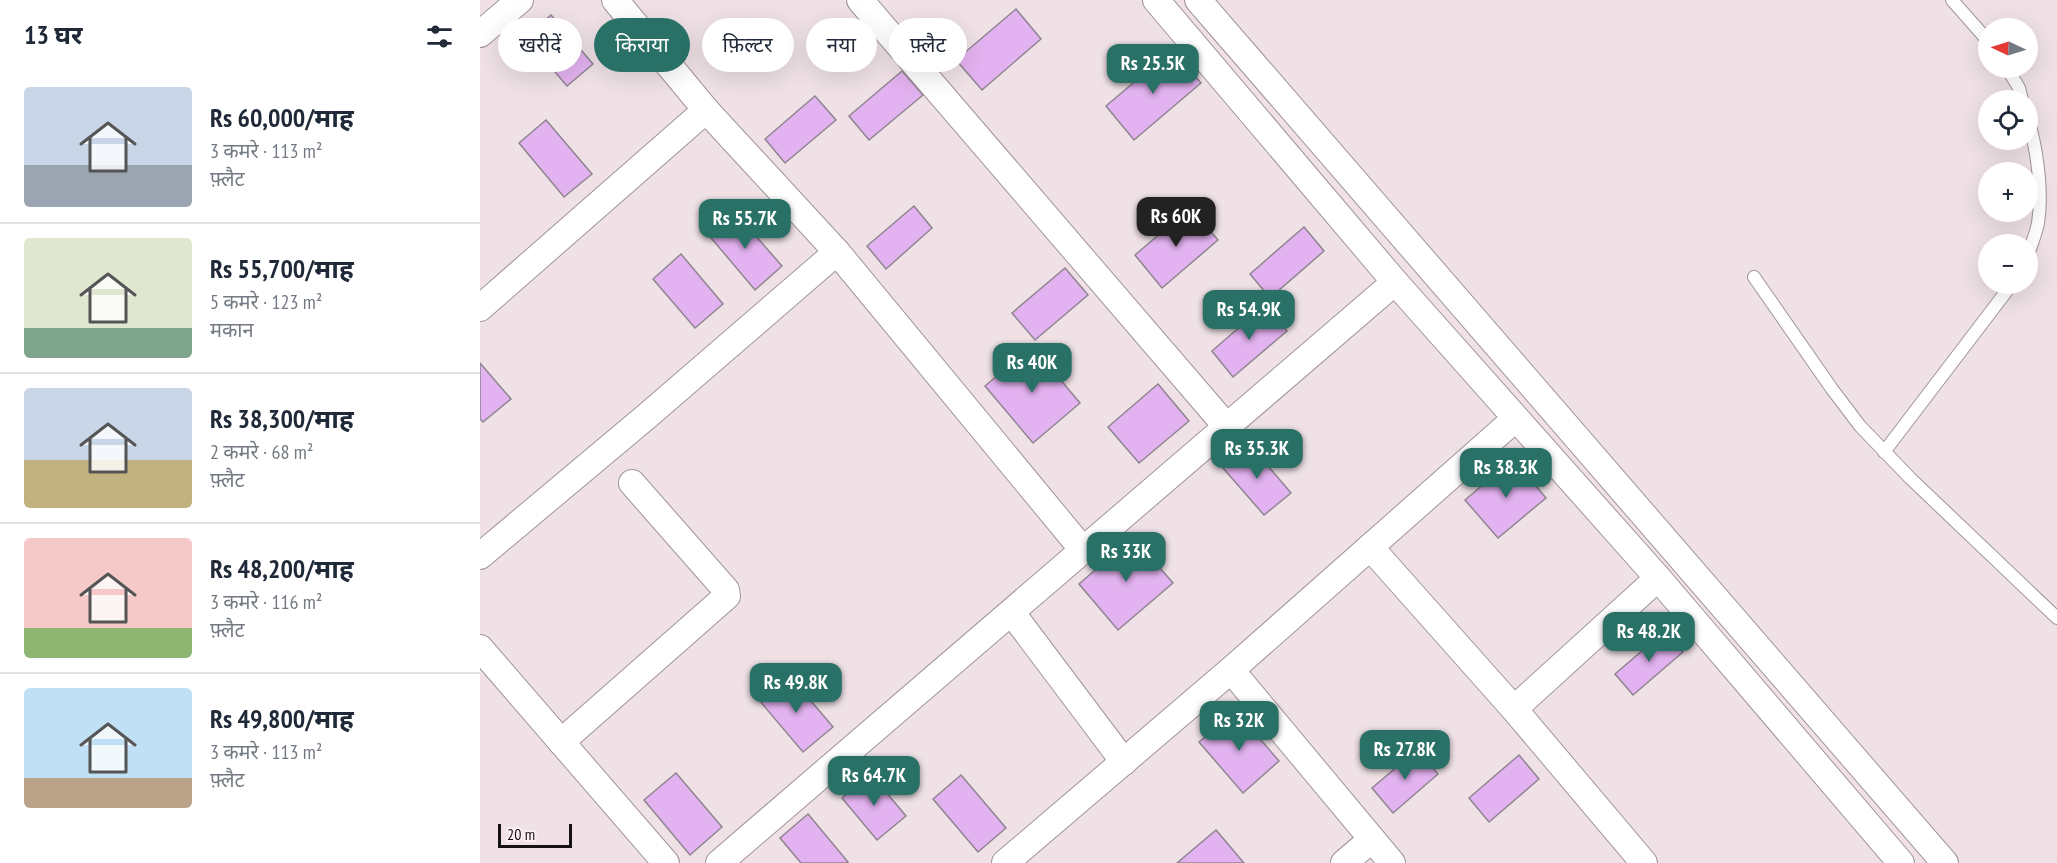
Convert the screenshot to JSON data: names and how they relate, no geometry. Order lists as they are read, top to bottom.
{
  "scale_bar": "20 m",
  "north": "left",
  "page": {
    "heading": "13 घर",
    "map_buttons": ["+", "−"],
    "chip": [
      "खरीदें",
      "किराया",
      "फ़िल्टर",
      "नया",
      "फ़्लैट"
    ],
    "price": [
      "Rs 25.5K",
      "Rs 60K",
      "Rs 55.7K",
      "Rs 54.9K",
      "Rs 40K",
      "Rs 35.3K",
      "Rs 38.3K",
      "Rs 33K",
      "Rs 48.2K",
      "Rs 49.8K",
      "Rs 32K",
      "Rs 27.8K",
      "Rs 64.7K"
    ],
    "list": [
      {
        "name": "Rs 60,000/माह",
        "note": "3 कमरे · 113 m² · फ़्लैट"
      },
      {
        "name": "Rs 55,700/माह",
        "note": "5 कमरे · 123 m² · मकान"
      },
      {
        "name": "Rs 38,300/माह",
        "note": "2 कमरे · 68 m² · फ़्लैट"
      },
      {
        "name": "Rs 48,200/माह",
        "note": "3 कमरे · 116 m² · फ़्लैट"
      },
      {
        "name": "Rs 49,800/माह",
        "note": "3 कमरे · 113 m² · फ़्लैट"
      }
    ],
    "scale": "20 m"
  }
}
